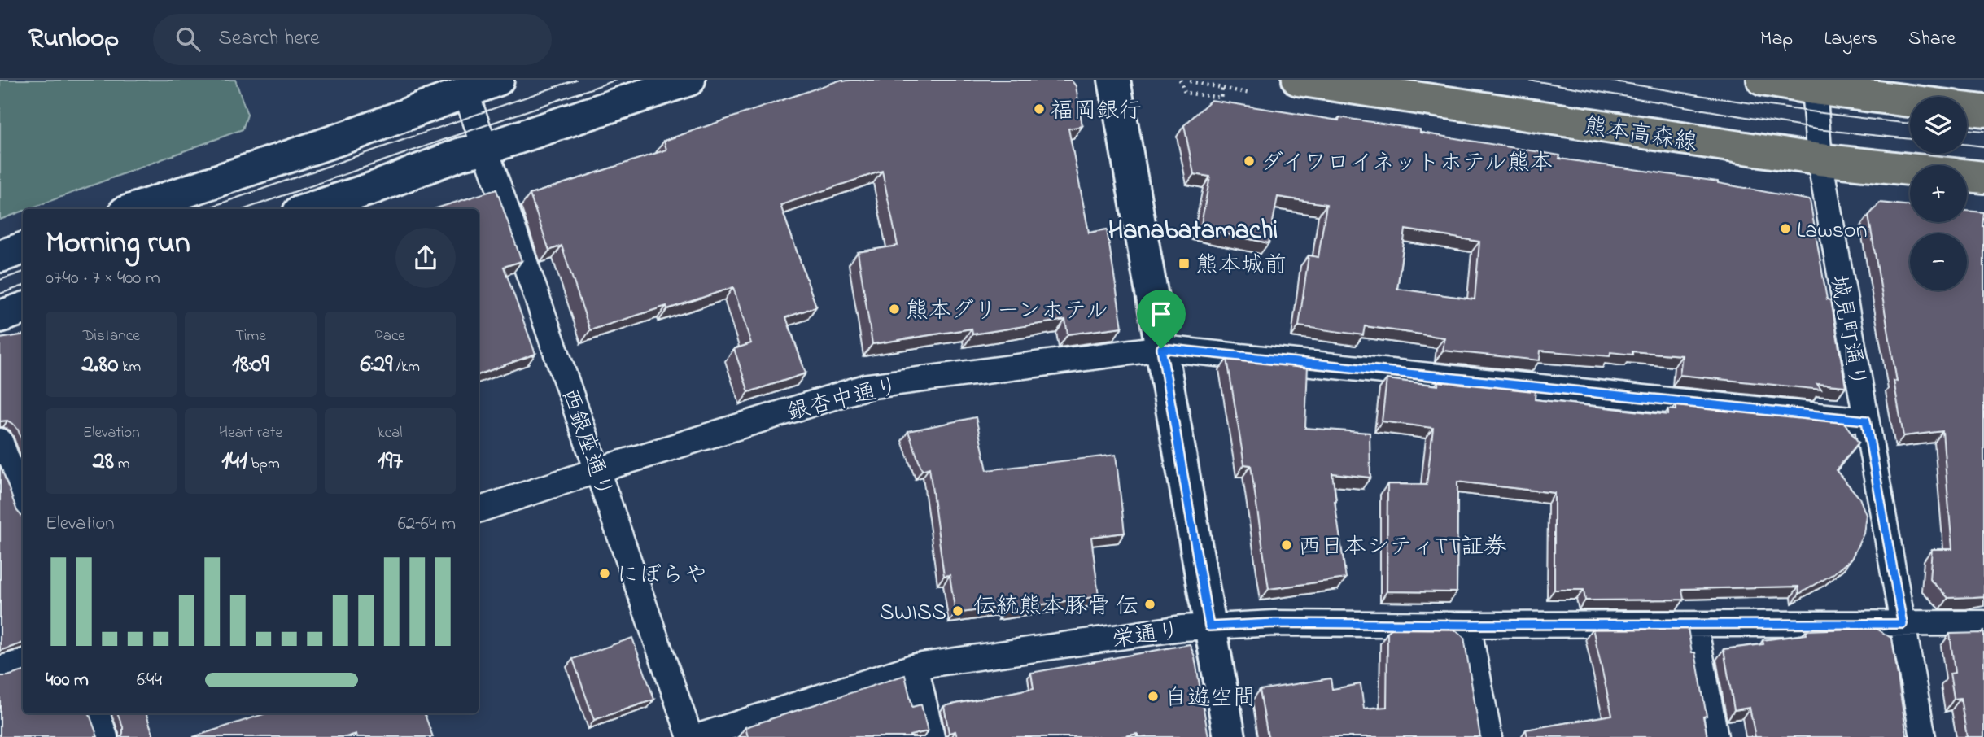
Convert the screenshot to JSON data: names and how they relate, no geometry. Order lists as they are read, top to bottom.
{
  "streets": {
    "main road": ["熊本高森線"],
    "street": [
      "城見町通り",
      "銀杏中通り",
      "西銀座通り",
      "栄通り"
    ]
  },
  "crossings": [
    ["熊本高森線", "城見町通り"],
    ["城見町通り", "銀杏中通り"],
    ["城見町通り", "栄通り"],
    ["銀杏中通り", "西銀座通り"]
  ],
  "districts": ["Hanabatamachi"],
  "places": {
    "other": [
      "福岡銀行",
      "ダイワロイネットホテル熊本",
      "Lawson",
      "熊本グリーンホテル",
      "西日本シティTT証券",
      "にぼらや",
      "伝統熊本豚骨 伝",
      "SWISS",
      "自遊空間"
    ],
    "transit": ["熊本城前"]
  },
  "page": {
    "header": "Runloop",
    "search": "Search here",
    "nav": ["Map", "Layers", "Share"],
    "map_buttons": ["+", "−"],
    "heading": ["Morning run", "07:40 · 7 × 400 m"],
    "stats": [
      ["Distance", "2.80 km"],
      ["Time", "18:09"],
      ["Pace", "6:29 /km"],
      ["Elevation", "28 m"],
      ["Heart rate", "141 bpm"],
      ["kcal", "197"]
    ],
    "chart": ["Elevation", "62–64 m"],
    "list": [
      {
        "name": "400 m",
        "note": "6:44"
      }
    ]
  }
}
